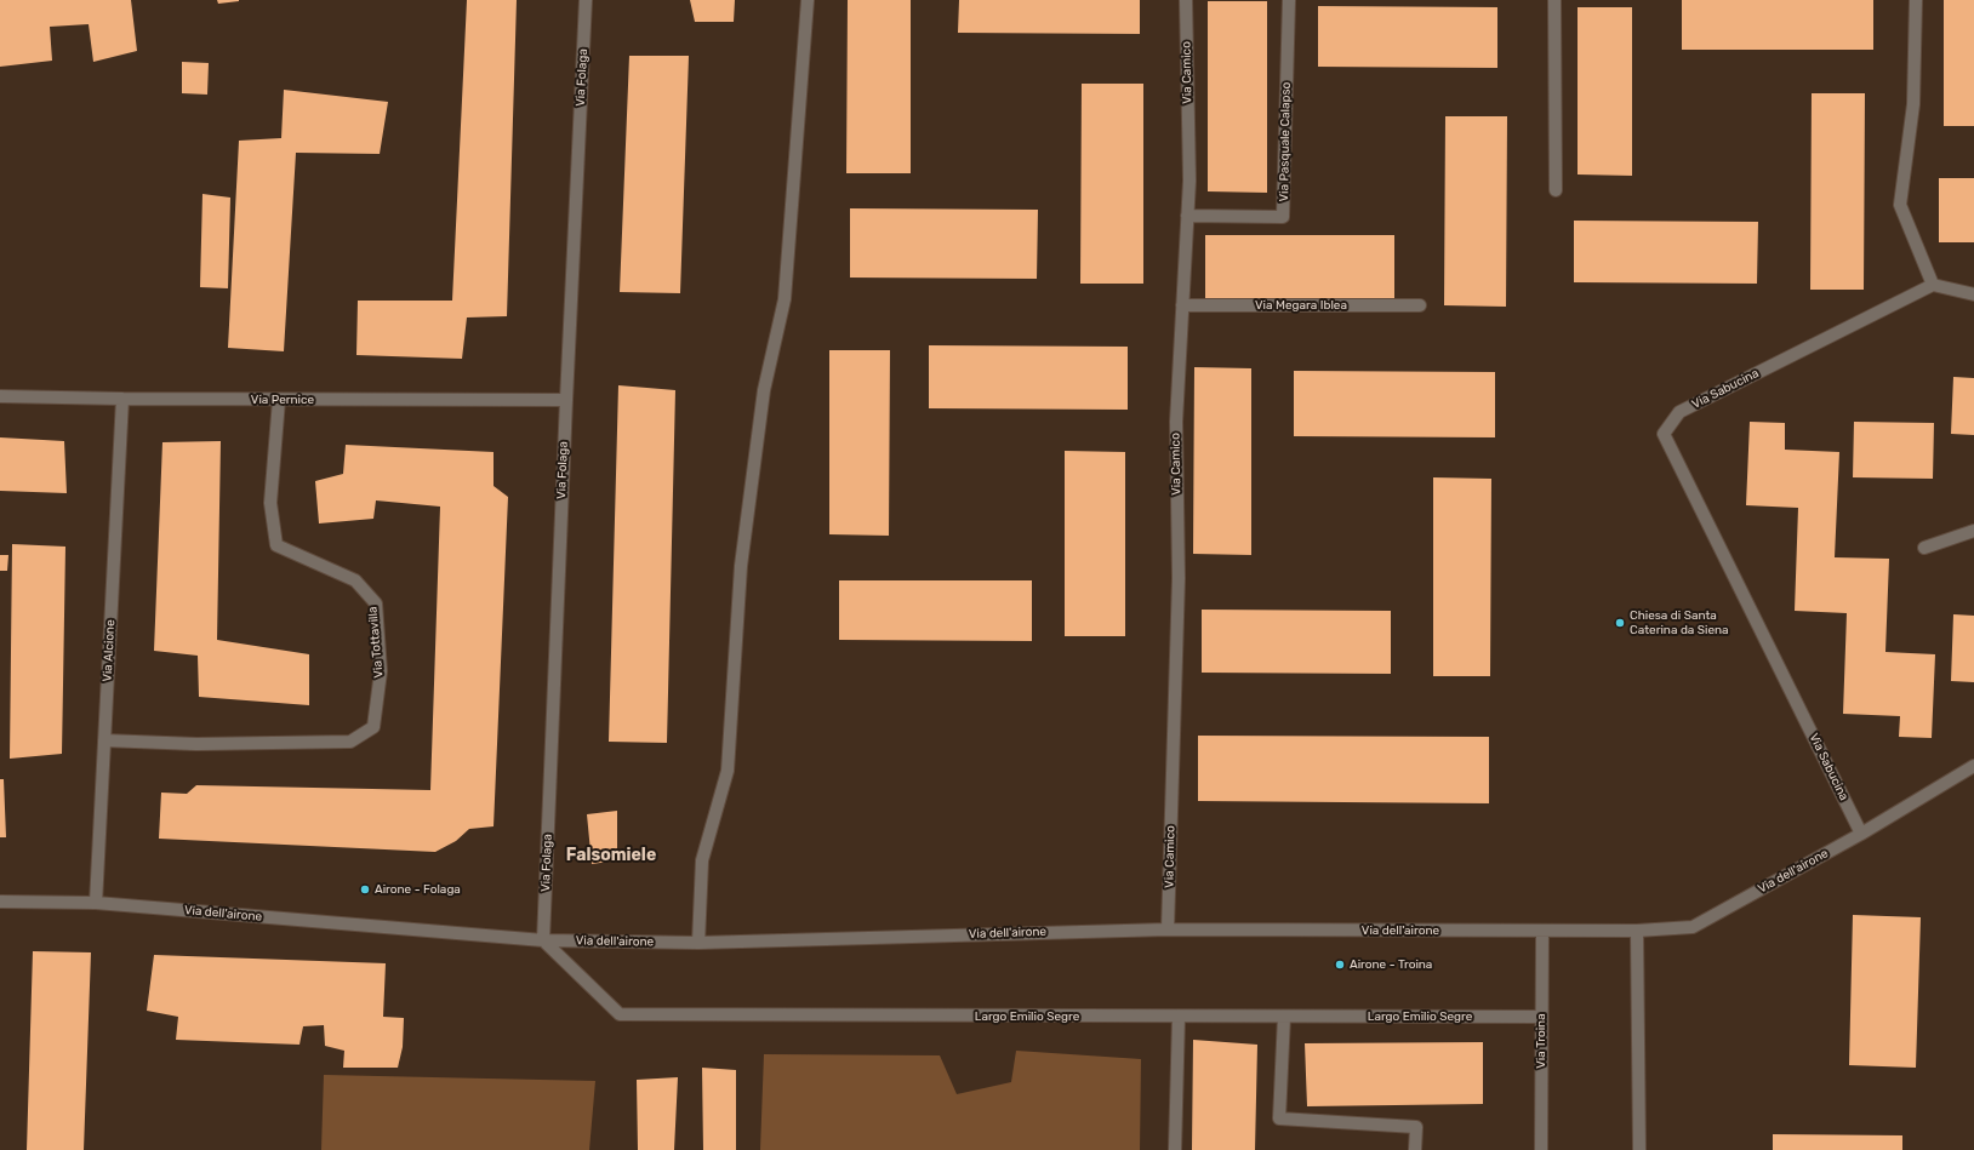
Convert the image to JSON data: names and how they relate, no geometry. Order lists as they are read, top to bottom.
{
  "streets": {
    "street": [
      "Via Camico",
      "Via Folaga",
      "Via Pasquale Calapso",
      "Via Megara Iblea",
      "Via Sabucina",
      "Via Pernice",
      "Via Tottavilla",
      "Via Alcione",
      "Via dell'airone",
      "Largo Emilio Segre",
      "Via Troina"
    ]
  },
  "crossings": [
    ["Via Camico", "Via Pasquale Calapso"],
    ["Via Camico", "Via Megara Iblea"],
    ["Via Camico", "Via dell'airone"],
    ["Via Folaga", "Via Pernice"],
    ["Via Folaga", "Via dell'airone"],
    ["Via Folaga", "Largo Emilio Segre"],
    ["Via Sabucina", "Via dell'airone"],
    ["Via Pernice", "Via Tottavilla"],
    ["Via Pernice", "Via Alcione"],
    ["Via Tottavilla", "Via Alcione"],
    ["Via Alcione", "Via dell'airone"],
    ["Via dell'airone", "Largo Emilio Segre"],
    ["Via dell'airone", "Via Troina"],
    ["Largo Emilio Segre", "Via Troina"]
  ],
  "districts": ["Falsomiele"],
  "places": ["Chiesa di Santa Caterina da Siena", "Airone - Folaga", "Airone - Troina"]
}
